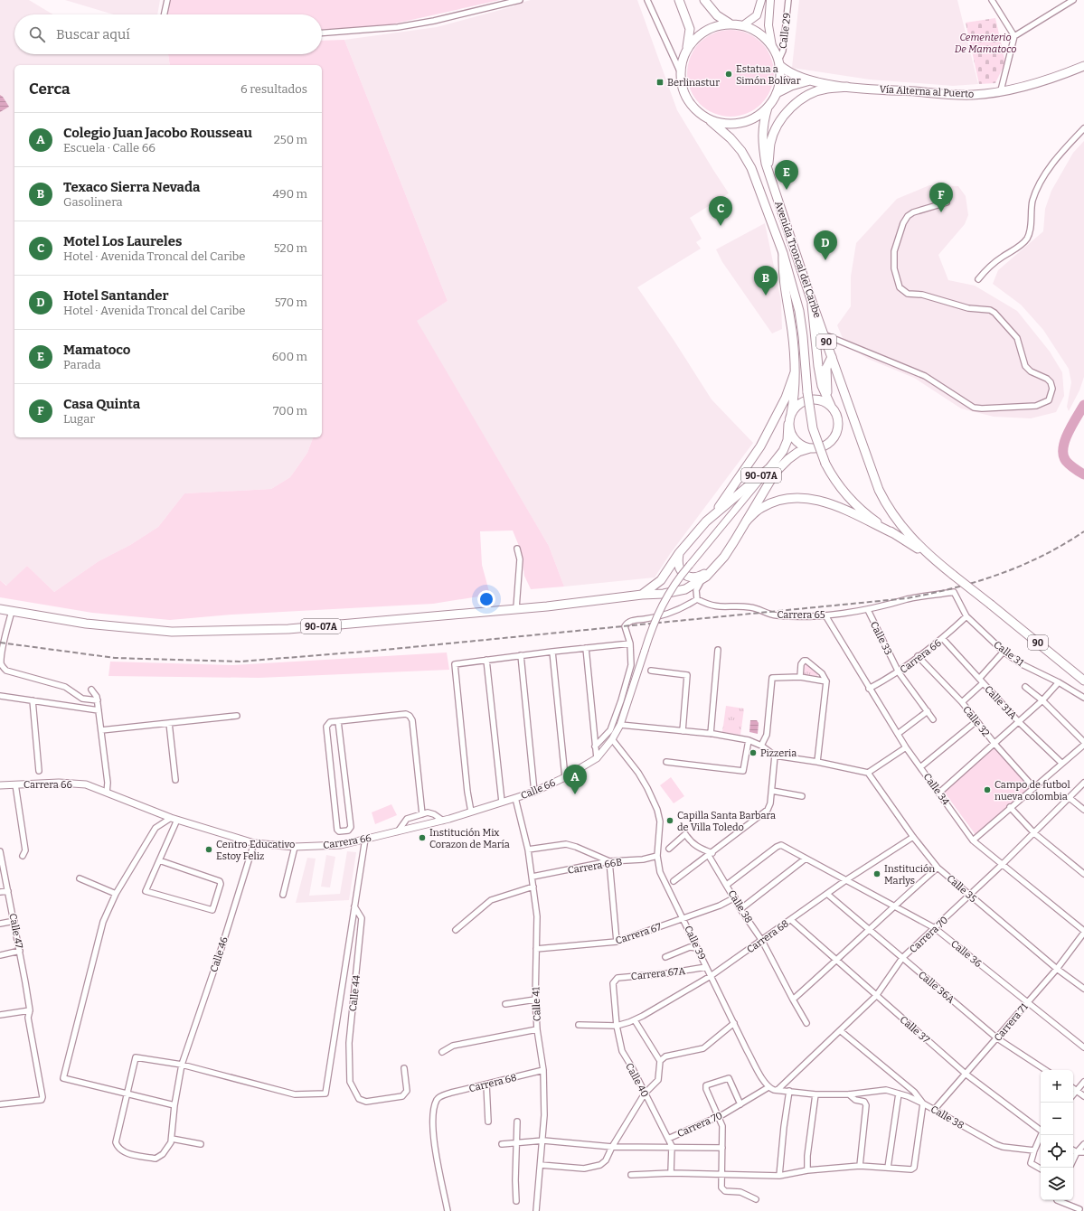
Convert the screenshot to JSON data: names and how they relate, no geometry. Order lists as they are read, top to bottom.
{
  "streets": {
    "main road": [
      "Vía Alterna al Puerto",
      "Avenida Troncal del Caribe",
      "90",
      "90-07A"
    ],
    "street": [
      "Calle 29",
      "Carrera 65",
      "Calle 33",
      "Calle 31",
      "Carrera 66",
      "Calle 31A",
      "Calle 32",
      "Calle 66",
      "Calle 34",
      "Carrera 66B",
      "Calle 35",
      "Calle 38",
      "Calle 47",
      "Carrera 67",
      "Carrera 70",
      "Carrera 68",
      "Calle 39",
      "Calle 36",
      "Calle 46",
      "Carrera 67A",
      "Calle 36A",
      "Calle 44",
      "Calle 41",
      "Carrera 71",
      "Calle 37",
      "Calle 40"
    ]
  },
  "crossings": [
    ["Calle 29", "Vía Alterna al Puerto"],
    ["Calle 29", "Avenida Troncal del Caribe"],
    ["Calle 29", "90"],
    ["Vía Alterna al Puerto", "Avenida Troncal del Caribe"],
    ["Vía Alterna al Puerto", "90"],
    ["Avenida Troncal del Caribe", "90"],
    ["Carrera 65", "Calle 33"],
    ["Carrera 65", "Calle 31"],
    ["Carrera 65", "Calle 34"],
    ["Calle 33", "Carrera 66"],
    ["Calle 31", "Carrera 66"],
    ["Carrera 66", "Calle 31A"],
    ["Carrera 66", "Calle 32"],
    ["Carrera 66", "Calle 66"],
    ["Carrera 66", "Calle 34"],
    ["Carrera 66", "Calle 46"],
    ["Carrera 66", "Calle 41"],
    ["Calle 66", "Calle 39"],
    ["Calle 66", "Calle 41"],
    ["Calle 34", "Carrera 70"],
    ["Calle 34", "Carrera 71"],
    ["Carrera 66B", "Calle 39"],
    ["Carrera 66B", "Calle 41"],
    ["Calle 35", "Carrera 70"],
    ["Calle 35", "Carrera 68"],
    ["Calle 35", "Carrera 71"],
    ["Calle 38", "Carrera 67"],
    ["Calle 38", "Carrera 70"],
    ["Calle 38", "Carrera 68"],
    ["Calle 38", "Calle 36"],
    ["Calle 38", "Carrera 71"],
    ["Carrera 67", "Calle 39"],
    ["Carrera 67", "Calle 41"],
    ["Carrera 70", "Calle 39"],
    ["Carrera 70", "Calle 36"],
    ["Carrera 70", "Calle 36A"],
    ["Carrera 70", "Calle 37"],
    ["Carrera 70", "Calle 40"],
    ["Carrera 68", "Calle 39"],
    ["Carrera 68", "Calle 36"],
    ["Carrera 68", "Calle 36A"],
    ["Carrera 68", "Calle 41"],
    ["Carrera 68", "Calle 37"],
    ["Carrera 68", "Calle 40"],
    ["Calle 39", "Carrera 67A"],
    ["Calle 36", "Carrera 71"],
    ["Carrera 67A", "Calle 40"],
    ["Calle 36A", "Carrera 71"],
    ["Carrera 71", "Calle 37"]
  ],
  "parks": ["Cementerio De Mamatoco"],
  "places": {
    "other": [
      "Estatua a Simón Bolívar",
      "Pizzeria",
      "Campo de futbol nueva colombia",
      "Capilla Santa Barbara de Villa Toledo",
      "Institución Mix Corazon de María",
      "Centro Educativo Estoy Feliz",
      "Institución Marlys"
    ],
    "transit": ["Berlinastur"]
  },
  "page": {
    "search": "Buscar aquí",
    "heading": ["Cerca", "6 resultados"],
    "list": [
      {
        "mark": "A",
        "name": "Colegio Juan Jacobo Rousseau",
        "note": "Escuela · Calle 66",
        "value": "250 m"
      },
      {
        "mark": "B",
        "name": "Texaco Sierra Nevada",
        "note": "Gasolinera",
        "value": "490 m"
      },
      {
        "mark": "C",
        "name": "Motel Los Laureles",
        "note": "Hotel · Avenida Troncal del Caribe",
        "value": "520 m"
      },
      {
        "mark": "D",
        "name": "Hotel Santander",
        "note": "Hotel · Avenida Troncal del Caribe",
        "value": "570 m"
      },
      {
        "mark": "E",
        "name": "Mamatoco",
        "note": "Parada",
        "value": "600 m"
      },
      {
        "mark": "F",
        "name": "Casa Quinta",
        "note": "Lugar",
        "value": "700 m"
      }
    ],
    "pins": [
      "E",
      "F",
      "C",
      "D",
      "B",
      "A"
    ],
    "map_buttons": ["+", "−"]
  }
}
